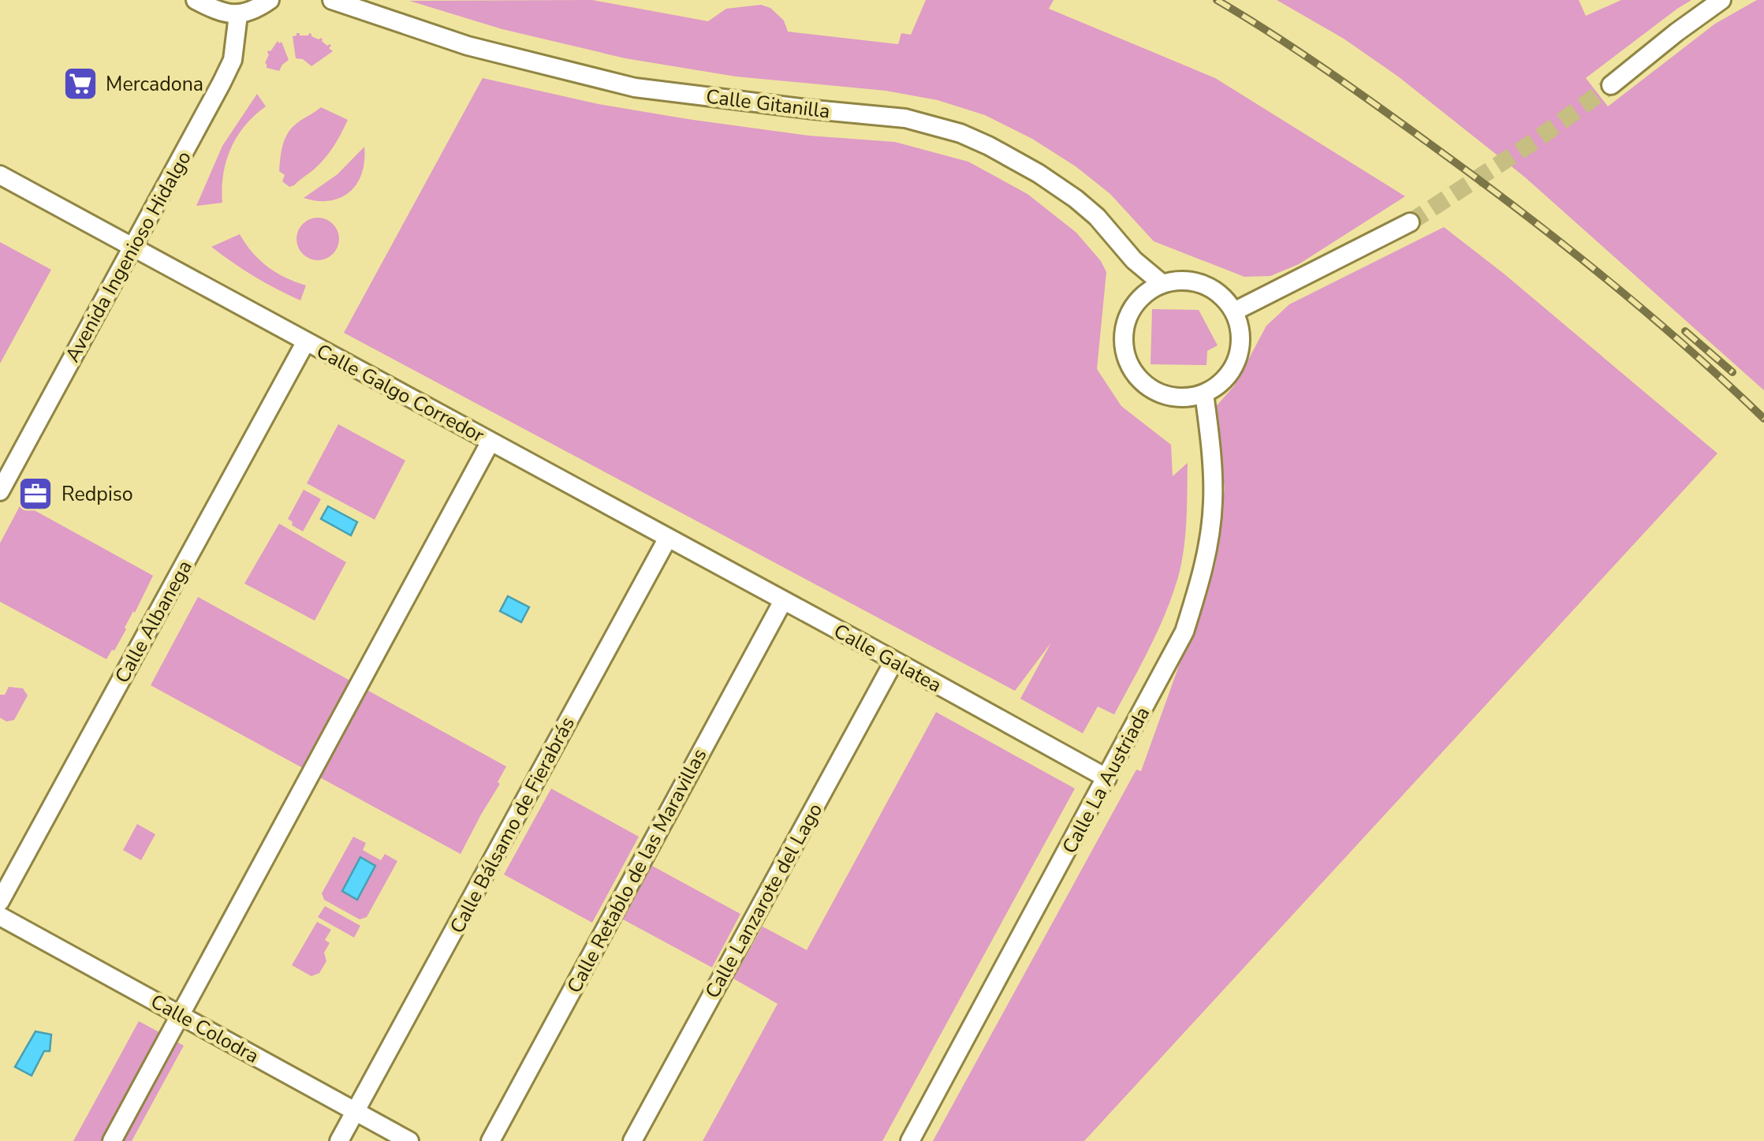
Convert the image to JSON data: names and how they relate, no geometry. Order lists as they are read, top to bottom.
{
  "streets": {
    "street": [
      "Calle Gitanilla",
      "Avenida Ingenioso Hidalgo",
      "Calle Galgo Corredor",
      "Calle Albanega",
      "Calle Galatea",
      "Calle La Austriada",
      "Calle Bálsamo de Fierabrás",
      "Calle Retablo de las Maravillas",
      "Calle Lanzarote del Lago",
      "Calle Colodra"
    ]
  },
  "crossings": [
    ["Calle Gitanilla", "Calle La Austriada"],
    ["Avenida Ingenioso Hidalgo", "Calle Galgo Corredor"],
    ["Calle Galgo Corredor", "Calle Albanega"],
    ["Calle Galgo Corredor", "Calle Galatea"],
    ["Calle Galgo Corredor", "Calle Bálsamo de Fierabrás"],
    ["Calle Galatea", "Calle La Austriada"],
    ["Calle Galatea", "Calle Bálsamo de Fierabrás"],
    ["Calle Galatea", "Calle Retablo de las Maravillas"],
    ["Calle Galatea", "Calle Lanzarote del Lago"],
    ["Calle Bálsamo de Fierabrás", "Calle Colodra"]
  ],
  "places": {
    "supermarket": ["Mercadona"],
    "office": ["Redpiso"]
  }
}
